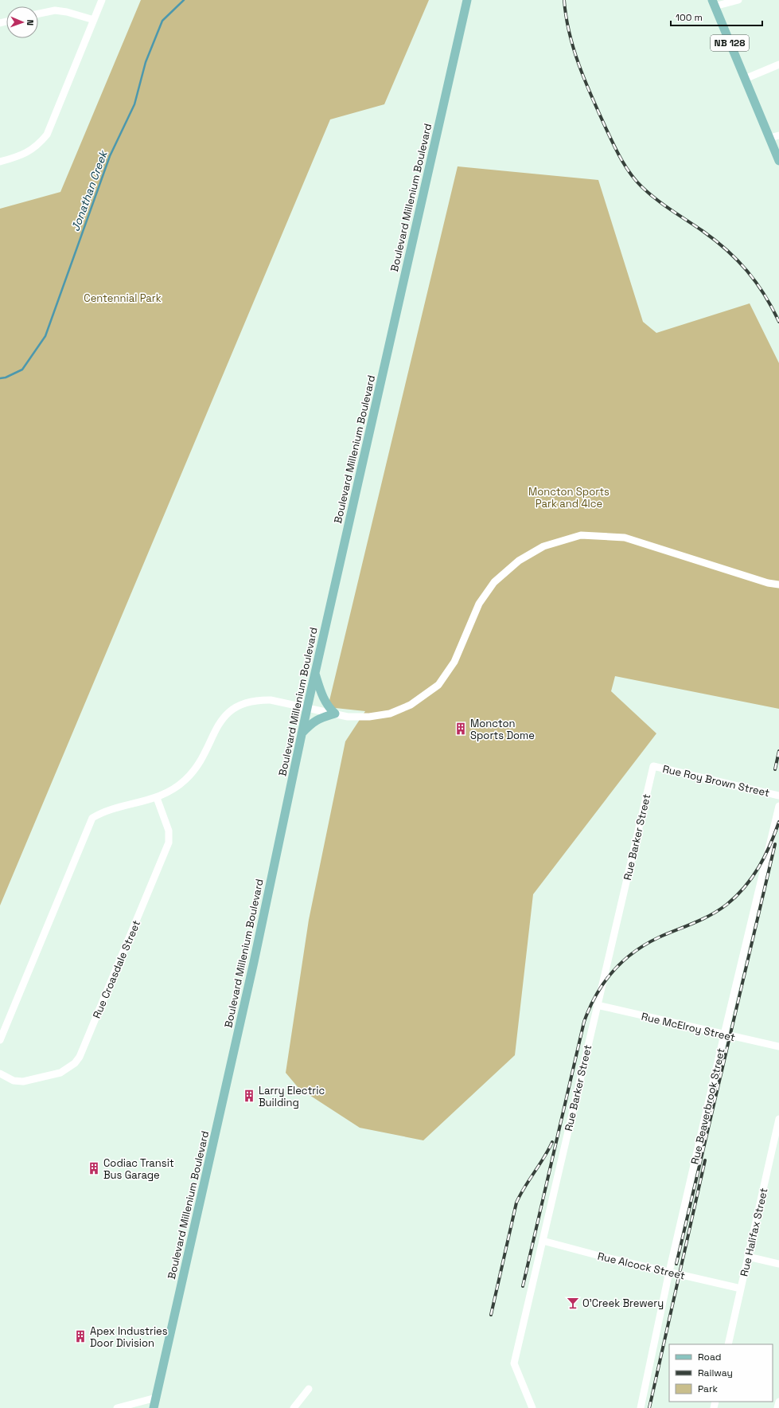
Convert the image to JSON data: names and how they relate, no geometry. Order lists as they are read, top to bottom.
{
  "streets": {
    "main road": ["NB 128", "Boulevard Millenium Boulevard"],
    "street": [
      "Rue Roy Brown Street",
      "Rue Barker Street",
      "Rue Croasdale Street",
      "Rue McElroy Street",
      "Rue Beaverbrook Street",
      "Rue Halifax Street",
      "Rue Alcock Street"
    ]
  },
  "crossings": [
    ["Rue Roy Brown Street", "Rue Barker Street"],
    ["Rue Barker Street", "Rue McElroy Street"],
    ["Rue Barker Street", "Rue Alcock Street"],
    ["Rue McElroy Street", "Rue Beaverbrook Street"],
    ["Rue Beaverbrook Street", "Rue Alcock Street"],
    ["Rue Halifax Street", "Rue Alcock Street"]
  ],
  "water": ["Jonathan Creek"],
  "parks": ["Centennial Park", "Moncton Sports Park and 4Ice"],
  "places": {
    "building": [
      "Moncton Sports Dome",
      "Larry Electric Building",
      "Codiac Transit Bus Garage",
      "Apex Industries Door Division"
    ],
    "bar": ["O'Creek Brewery"]
  },
  "legend": ["Road", "Railway", "Park"],
  "scale_bar": "100 m",
  "north": "right"
}
